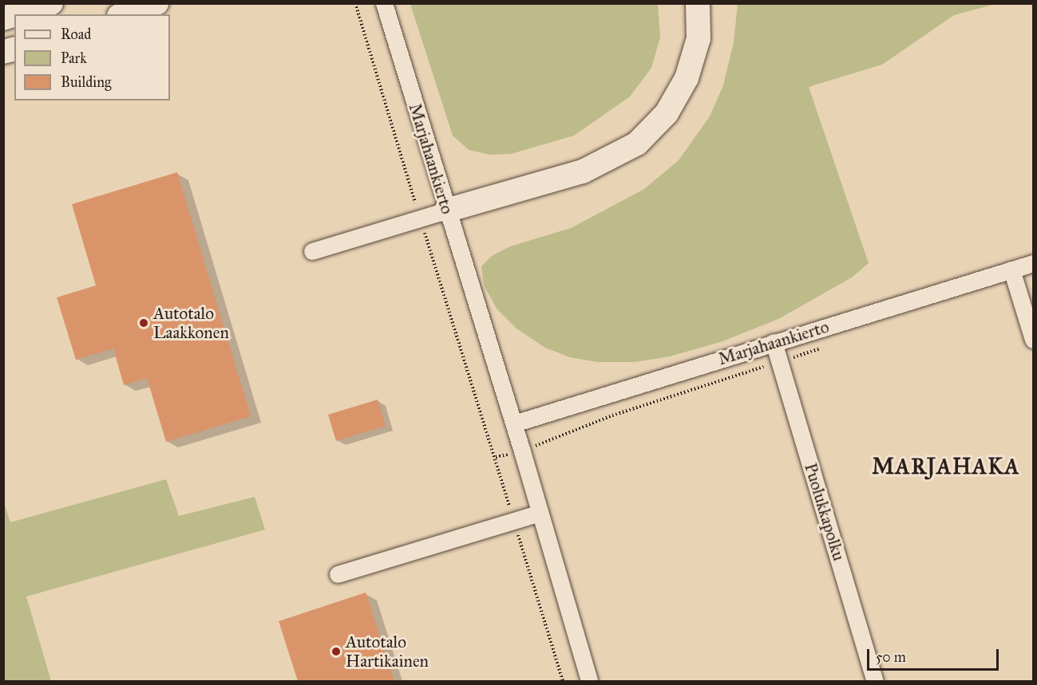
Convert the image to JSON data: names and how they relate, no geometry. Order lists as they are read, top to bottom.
{
  "streets": {
    "street": ["Marjahaankierto", "Puolukkapolku"]
  },
  "crossings": [
    ["Marjahaankierto", "Puolukkapolku"]
  ],
  "districts": ["MARJAHAKA"],
  "places": ["Autotalo Laakkonen", "Autotalo Hartikainen"],
  "legend": ["Road", "Park", "Building"],
  "scale_bar": "50 m"
}
